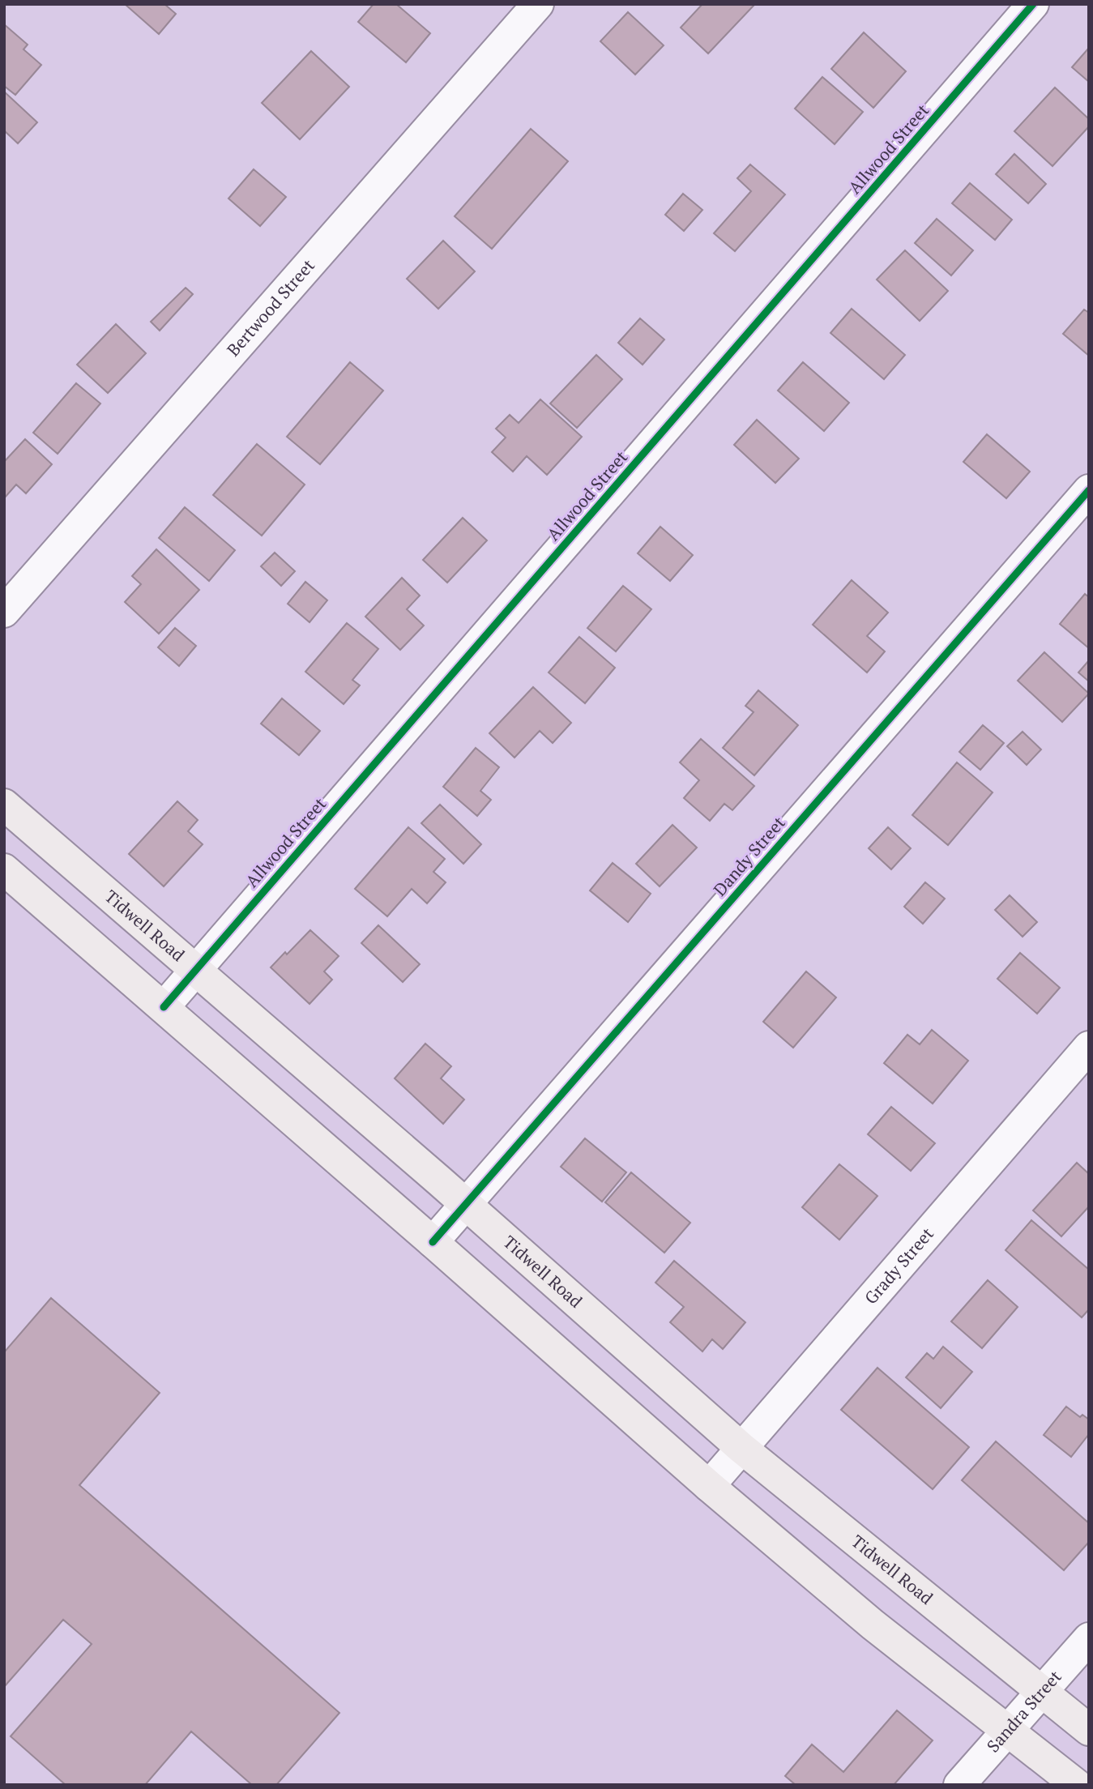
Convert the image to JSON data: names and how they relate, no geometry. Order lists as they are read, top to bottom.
{
  "streets": {
    "main road": ["Tidwell Road"],
    "street": [
      "Allwood Street",
      "Bertwood Street",
      "Dandy Street",
      "Grady Street",
      "Sandra Street"
    ]
  },
  "crossings": [
    ["Allwood Street", "Tidwell Road"],
    ["Dandy Street", "Tidwell Road"],
    ["Tidwell Road", "Grady Street"],
    ["Tidwell Road", "Sandra Street"]
  ]
}
